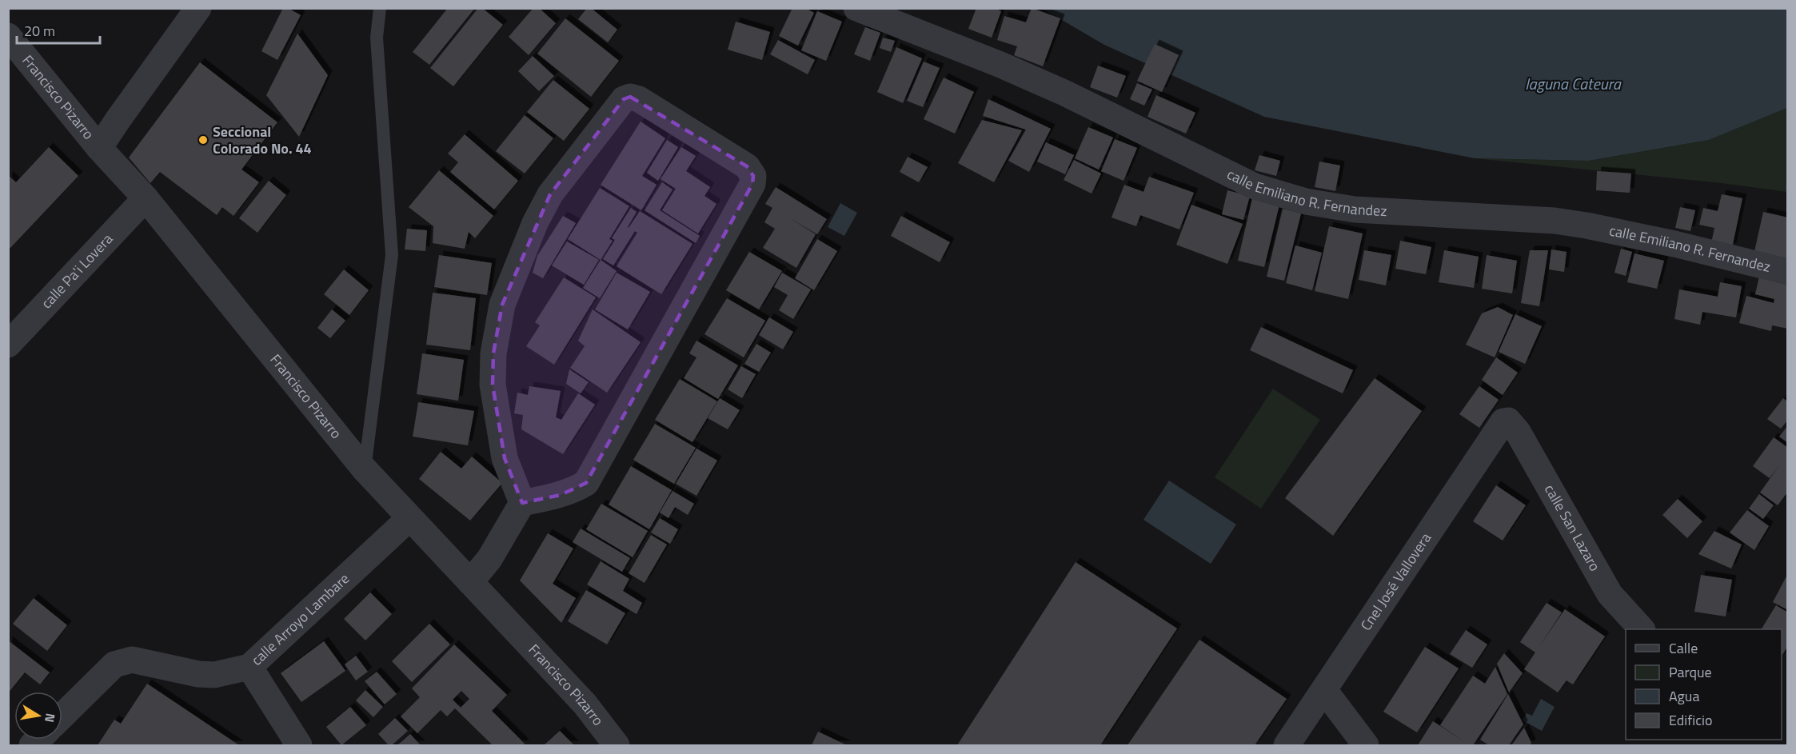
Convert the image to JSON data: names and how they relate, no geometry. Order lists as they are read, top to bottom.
{
  "streets": {
    "street": [
      "Francisco Pizarro",
      "calle Emiliano R. Fernandez",
      "calle Pa'i Lovera",
      "calle San Lazaro",
      "Cnel José Vallovera",
      "calle Arroyo Lambare"
    ]
  },
  "crossings": [
    ["Francisco Pizarro", "calle Pa'i Lovera"],
    ["Francisco Pizarro", "calle Arroyo Lambare"],
    ["calle San Lazaro", "Cnel José Vallovera"]
  ],
  "water": ["laguna Cateura"],
  "places": ["Seccional Colorado No. 44"],
  "legend": [
    "Calle",
    "Parque",
    "Agua",
    "Edificio"
  ],
  "scale_bar": "20 m",
  "north": "right"
}
